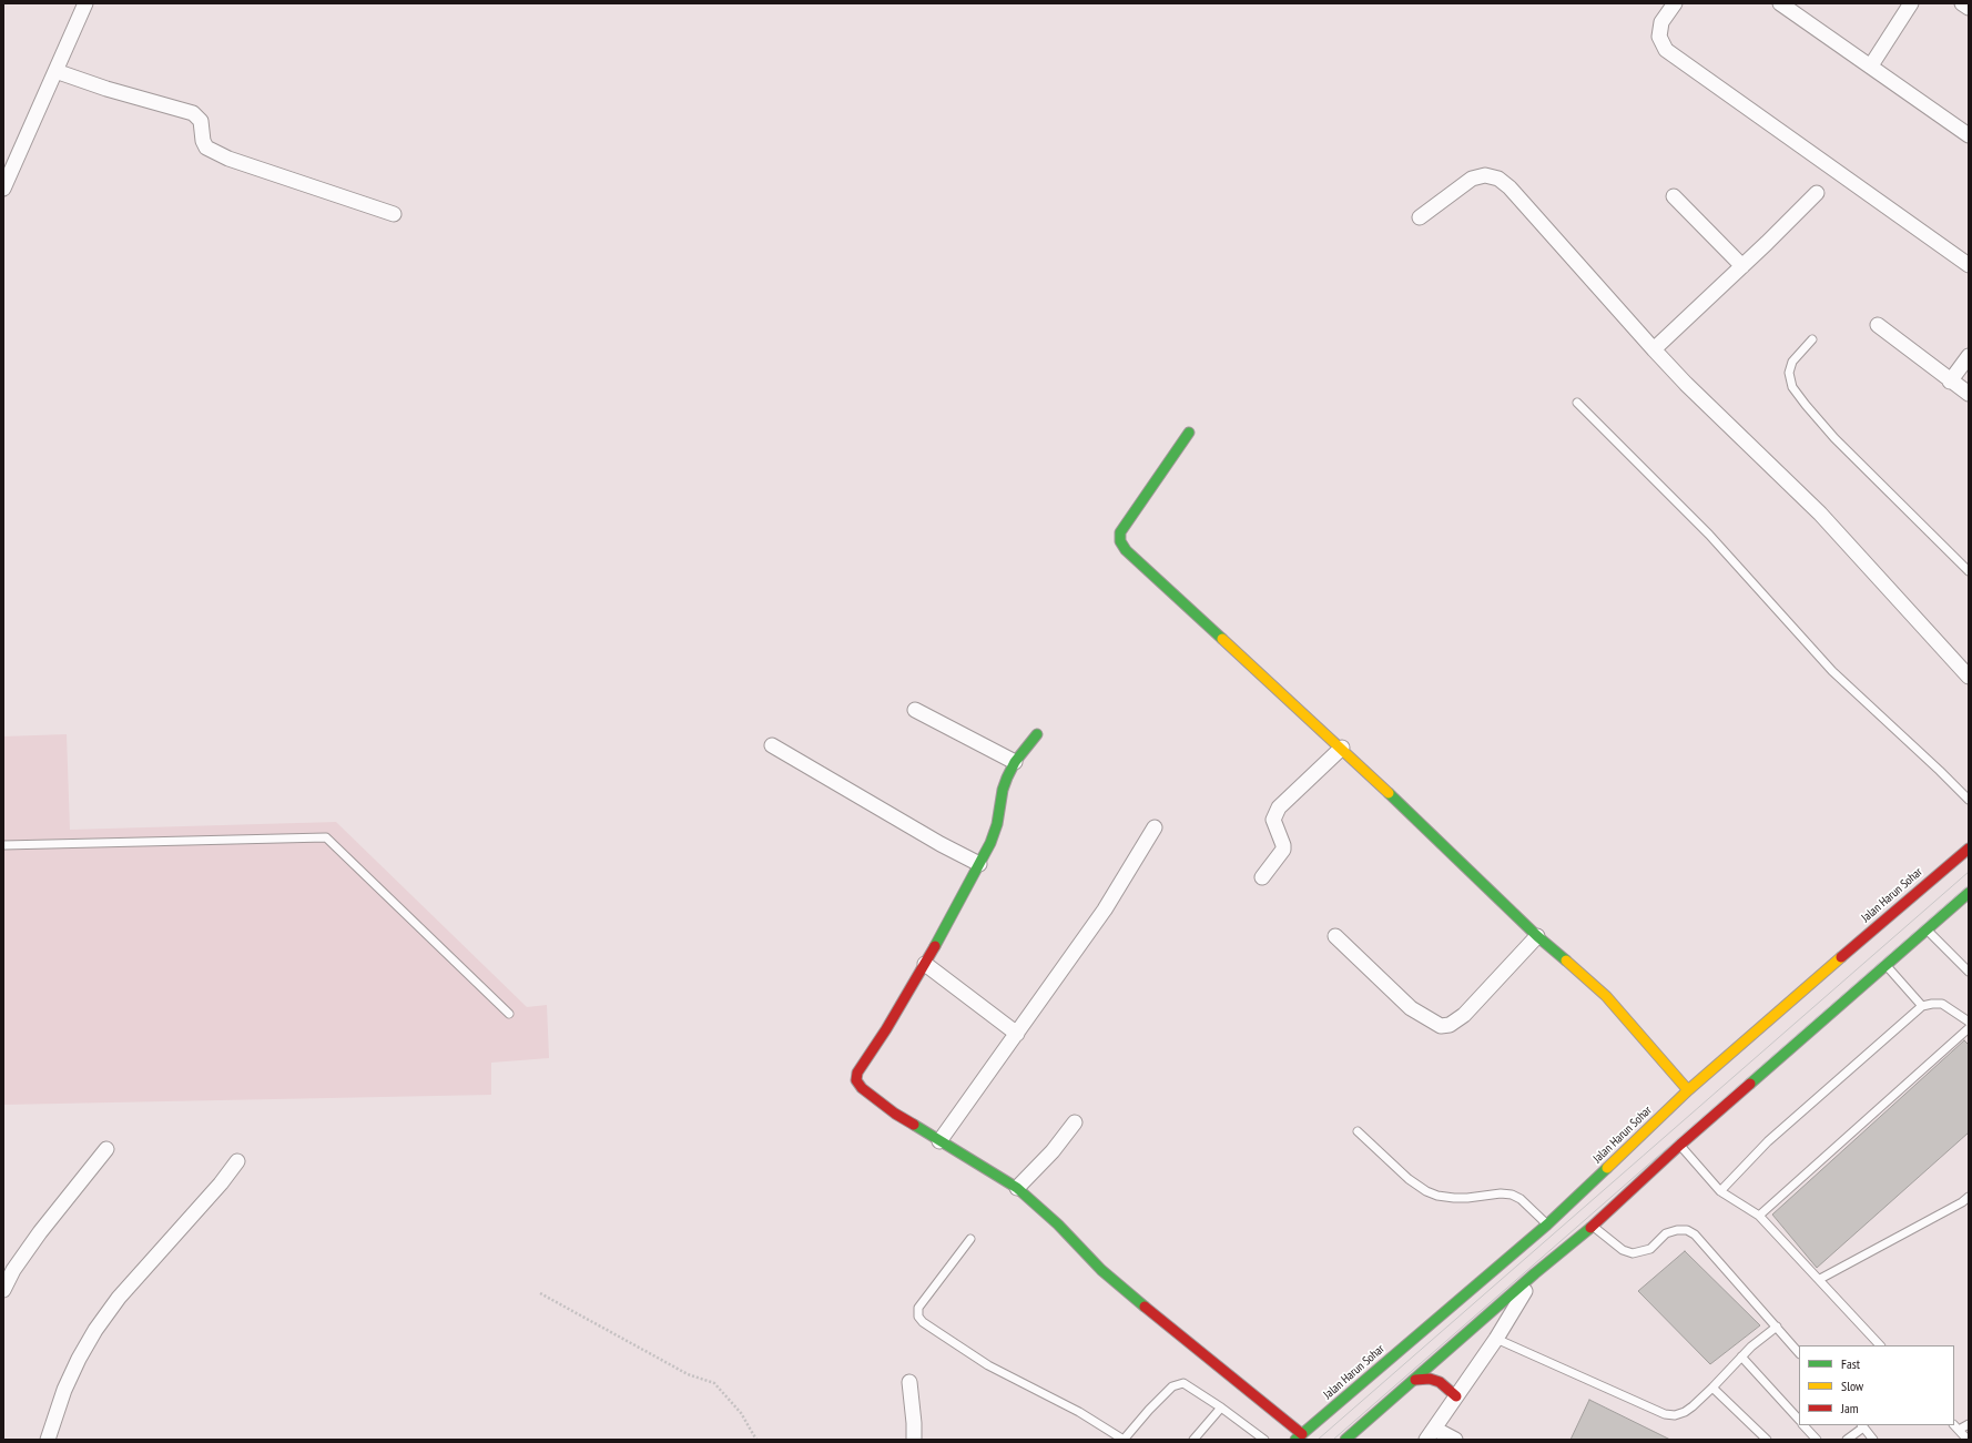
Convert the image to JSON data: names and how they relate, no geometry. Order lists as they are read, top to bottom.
{
  "streets": {
    "main road": ["Jalan Harun Sohar"]
  },
  "legend": ["Fast", "Slow", "Jam"]
}
